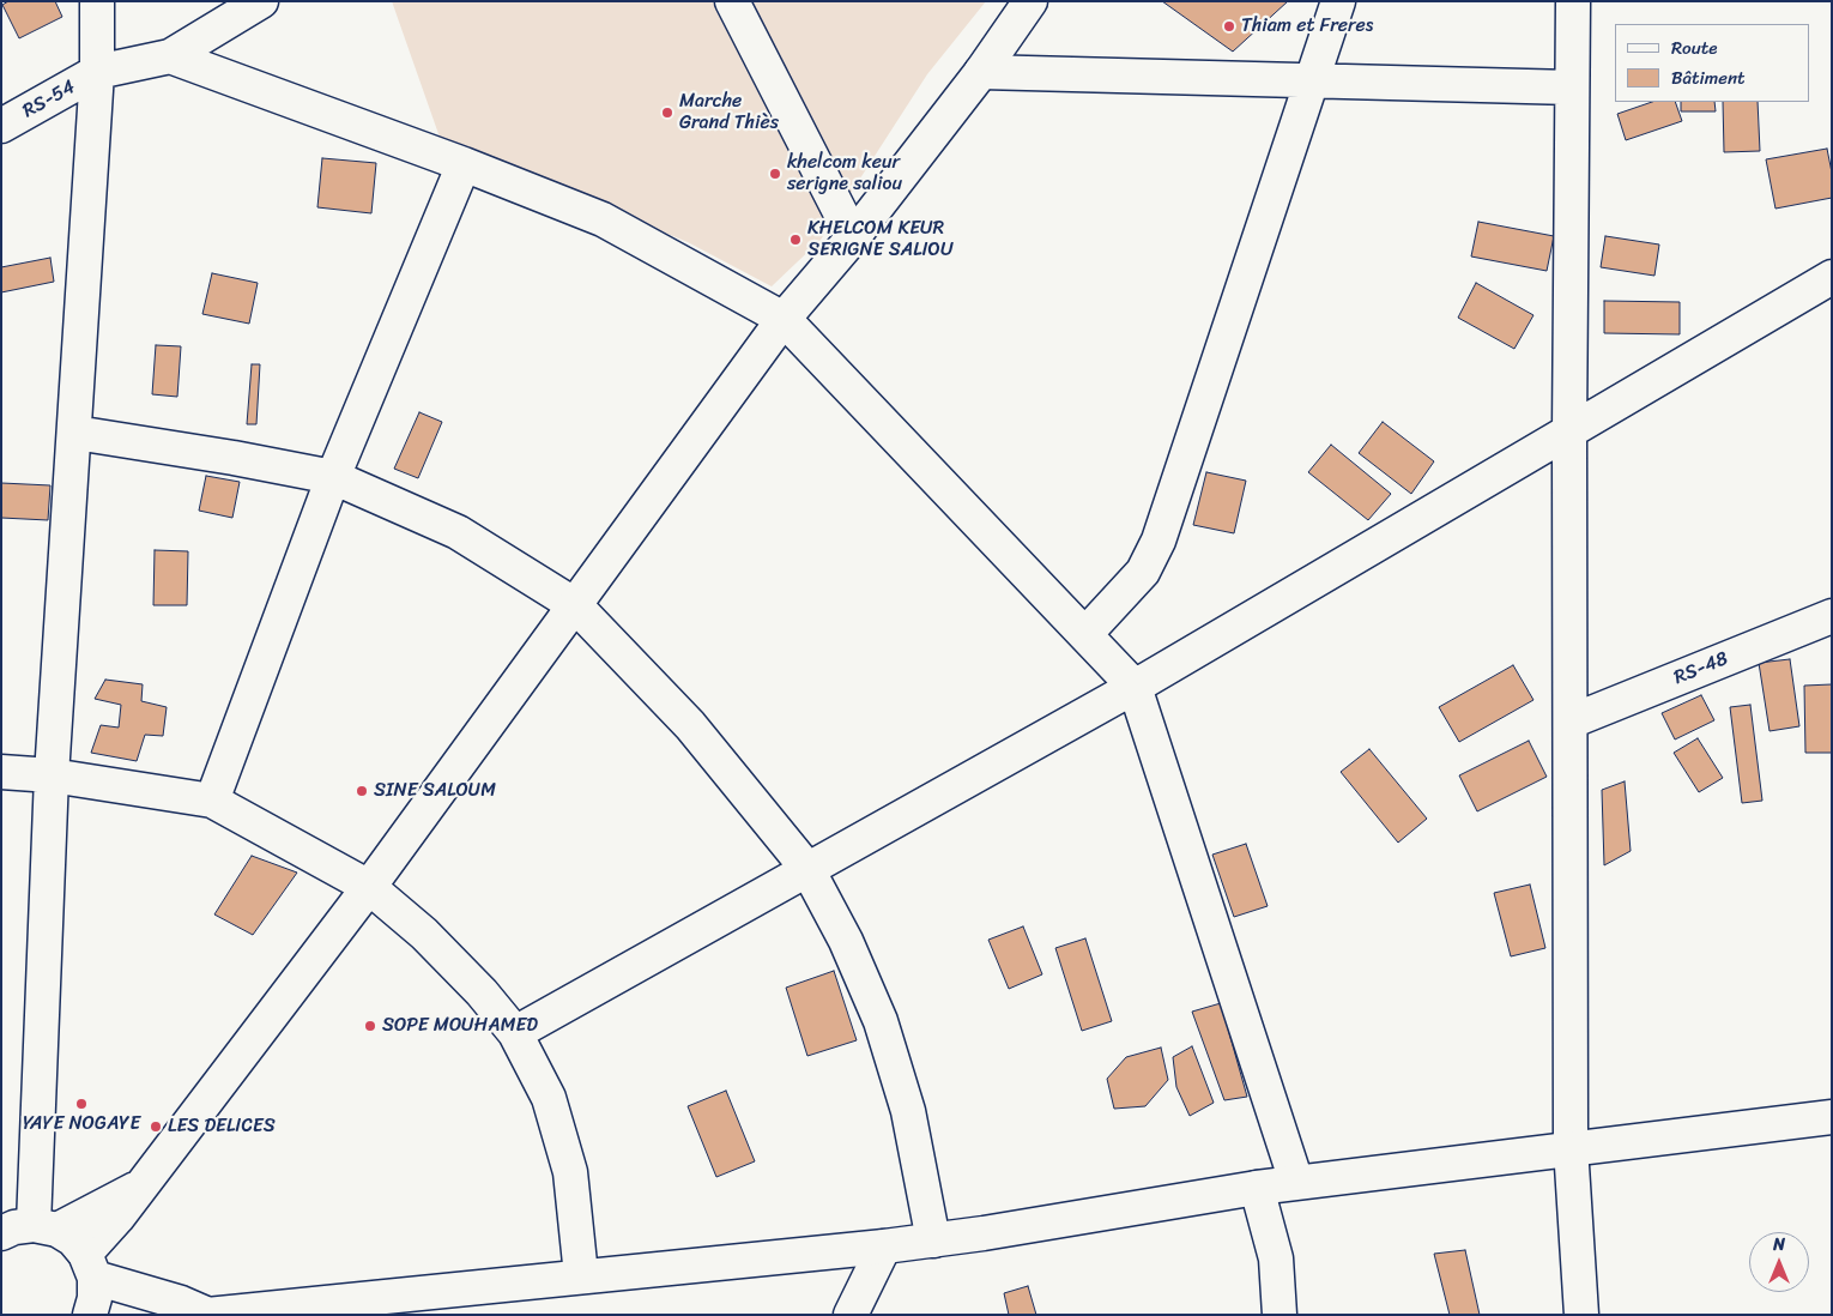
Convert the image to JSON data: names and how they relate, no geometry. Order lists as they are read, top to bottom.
{
  "streets": {
    "street": ["RS-54", "RS-48"]
  },
  "places": [
    "Thiam et Freres",
    "Marche Grand Thiès",
    "khelcom keur serigne saliou",
    "KHELCOM KEUR SERIGNE SALIOU",
    "SINE SALOUM",
    "SOPE MOUHAMED",
    "YAYE NOGAYE",
    "LES DELICES"
  ],
  "legend": ["Route", "Bâtiment"],
  "north": "top"
}
